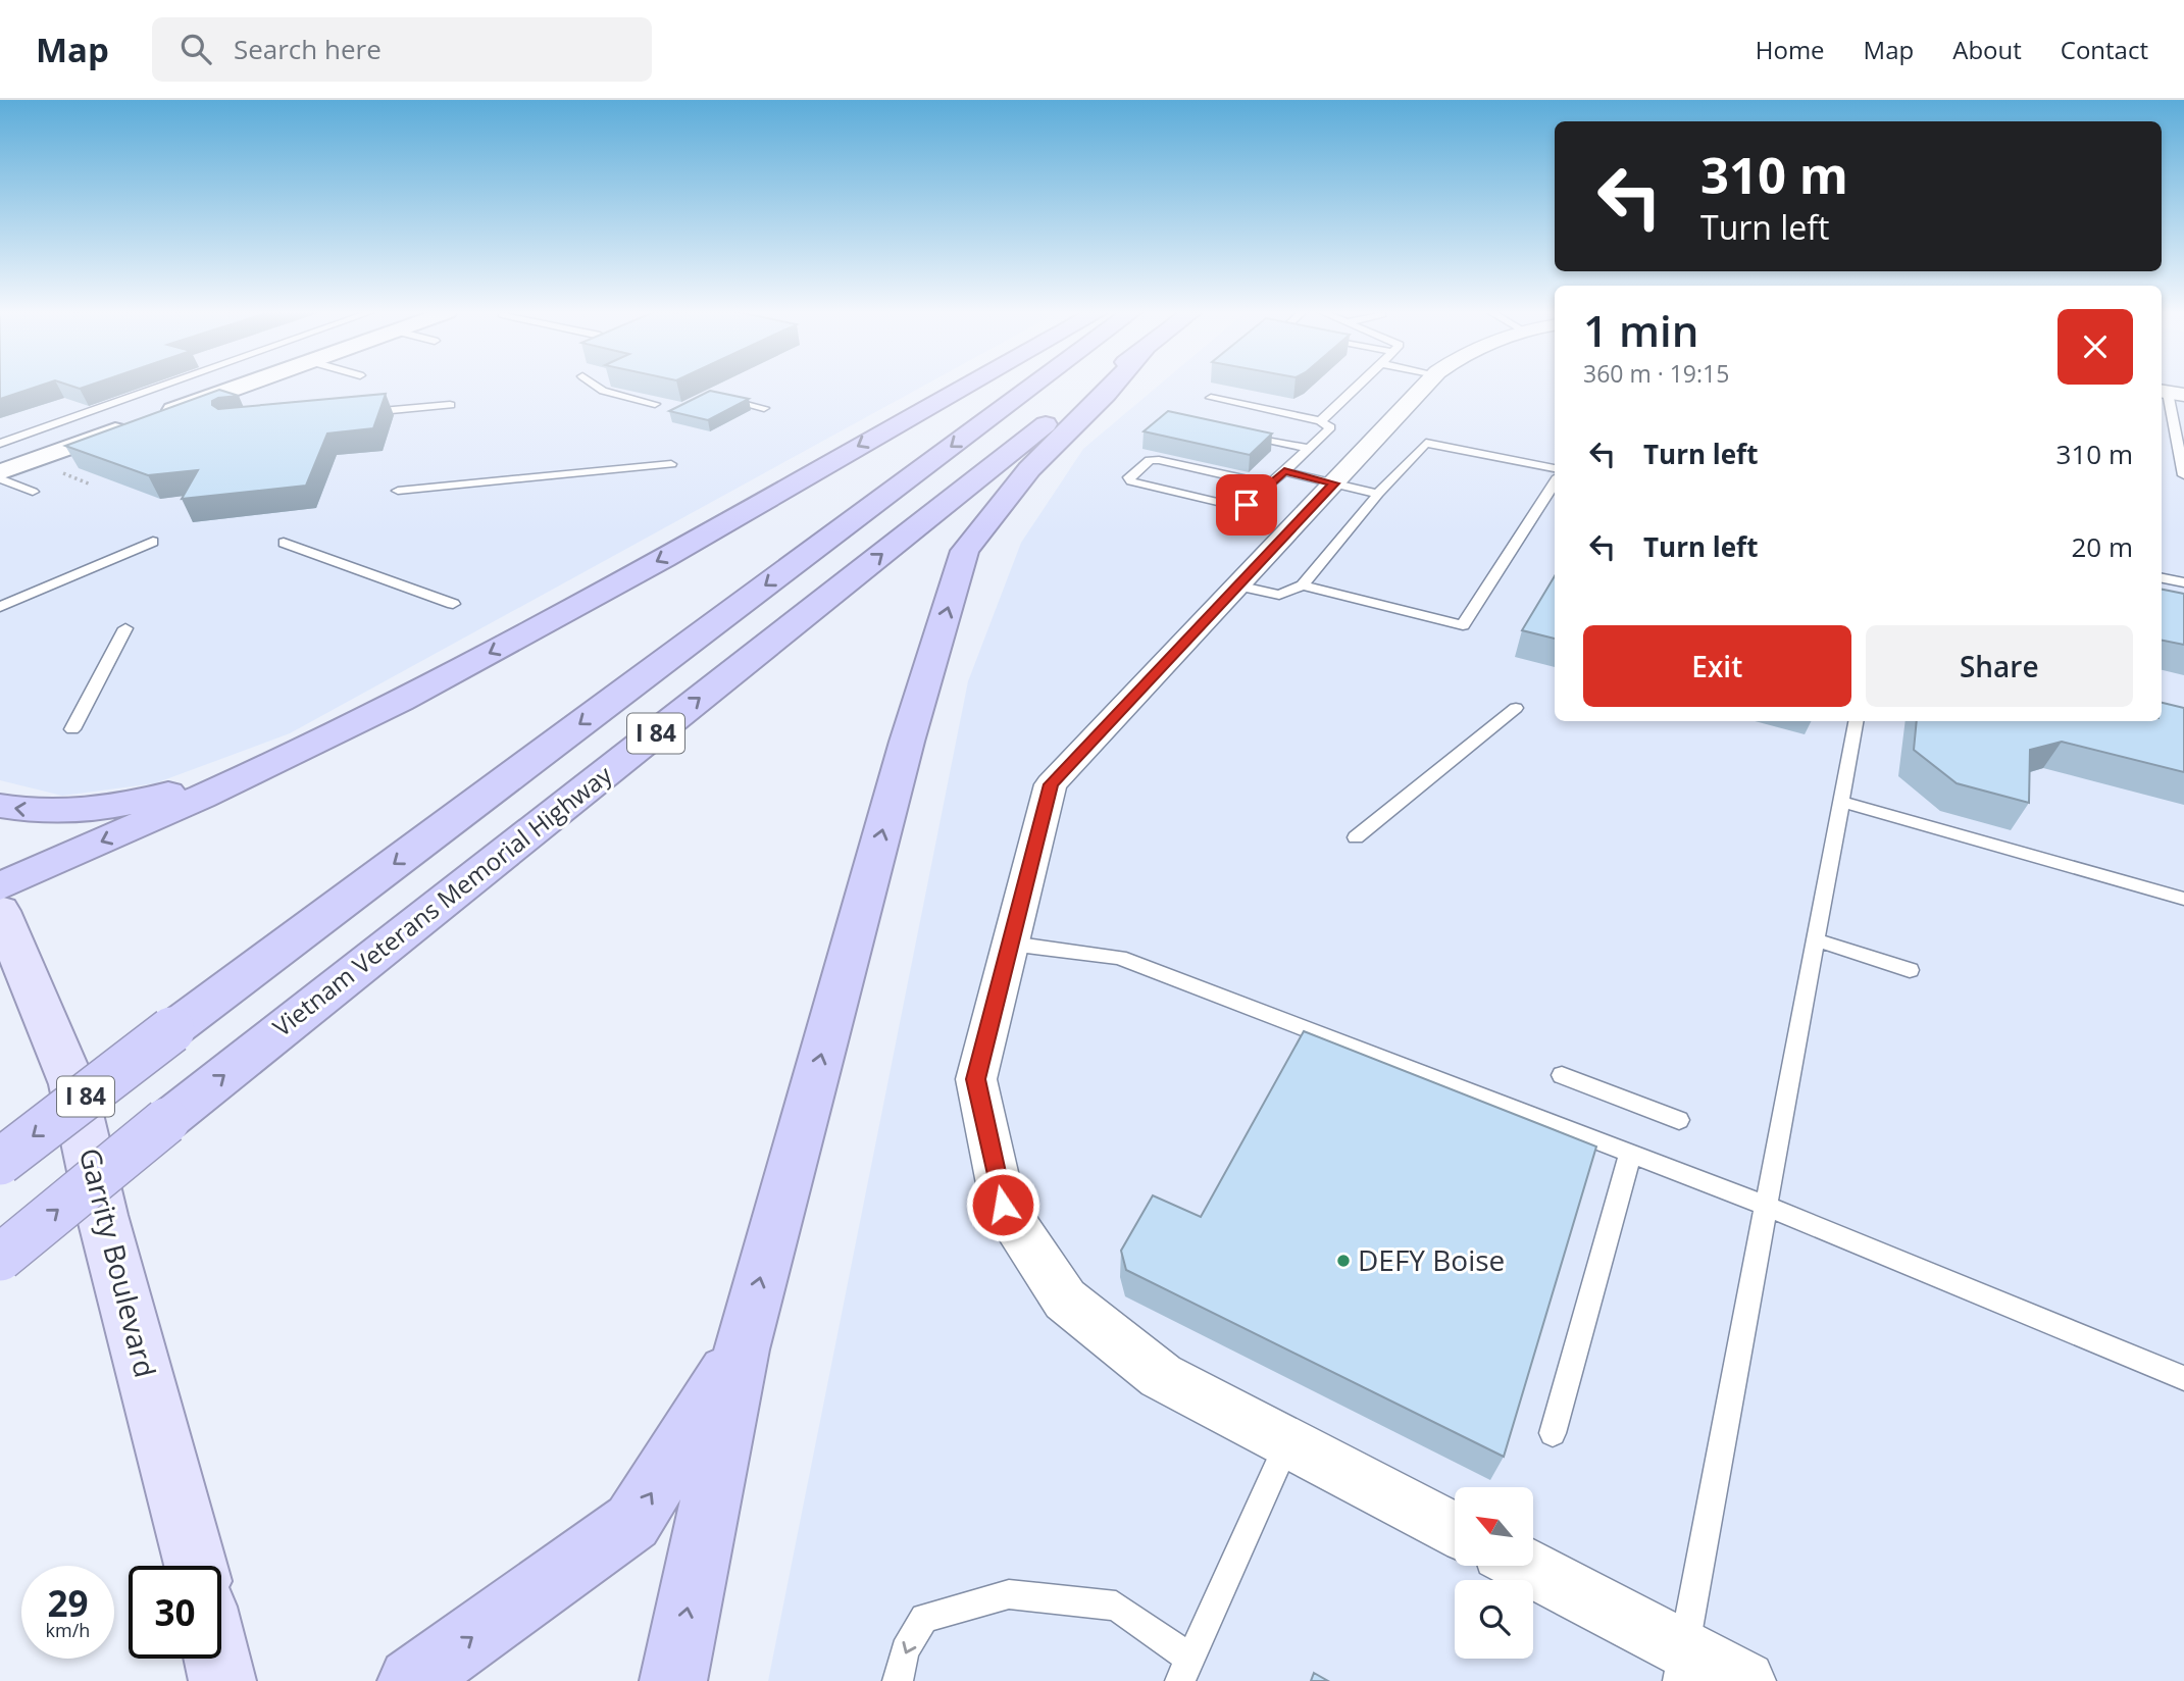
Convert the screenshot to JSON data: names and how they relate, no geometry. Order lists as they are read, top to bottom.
{
  "streets": {
    "highway": ["I 84", "Vietnam Veterans Memorial Highway"],
    "main road": ["Garrity Boulevard"]
  },
  "places": ["DEFY Boise"],
  "north": "top left",
  "page": {
    "header": "Map",
    "search": "Search here",
    "nav": [
      "Home",
      "Map",
      "About",
      "Contact"
    ],
    "turn": ["310 m", "Turn left"],
    "heading": ["1 min", "360 m · 19:15"],
    "list": [
      {
        "name": "Turn left",
        "value": "310 m"
      },
      {
        "name": "Turn left",
        "value": "20 m"
      }
    ],
    "buttons": ["Exit", "Share"],
    "speed": "29 km/h",
    "limit": "30"
  }
}
